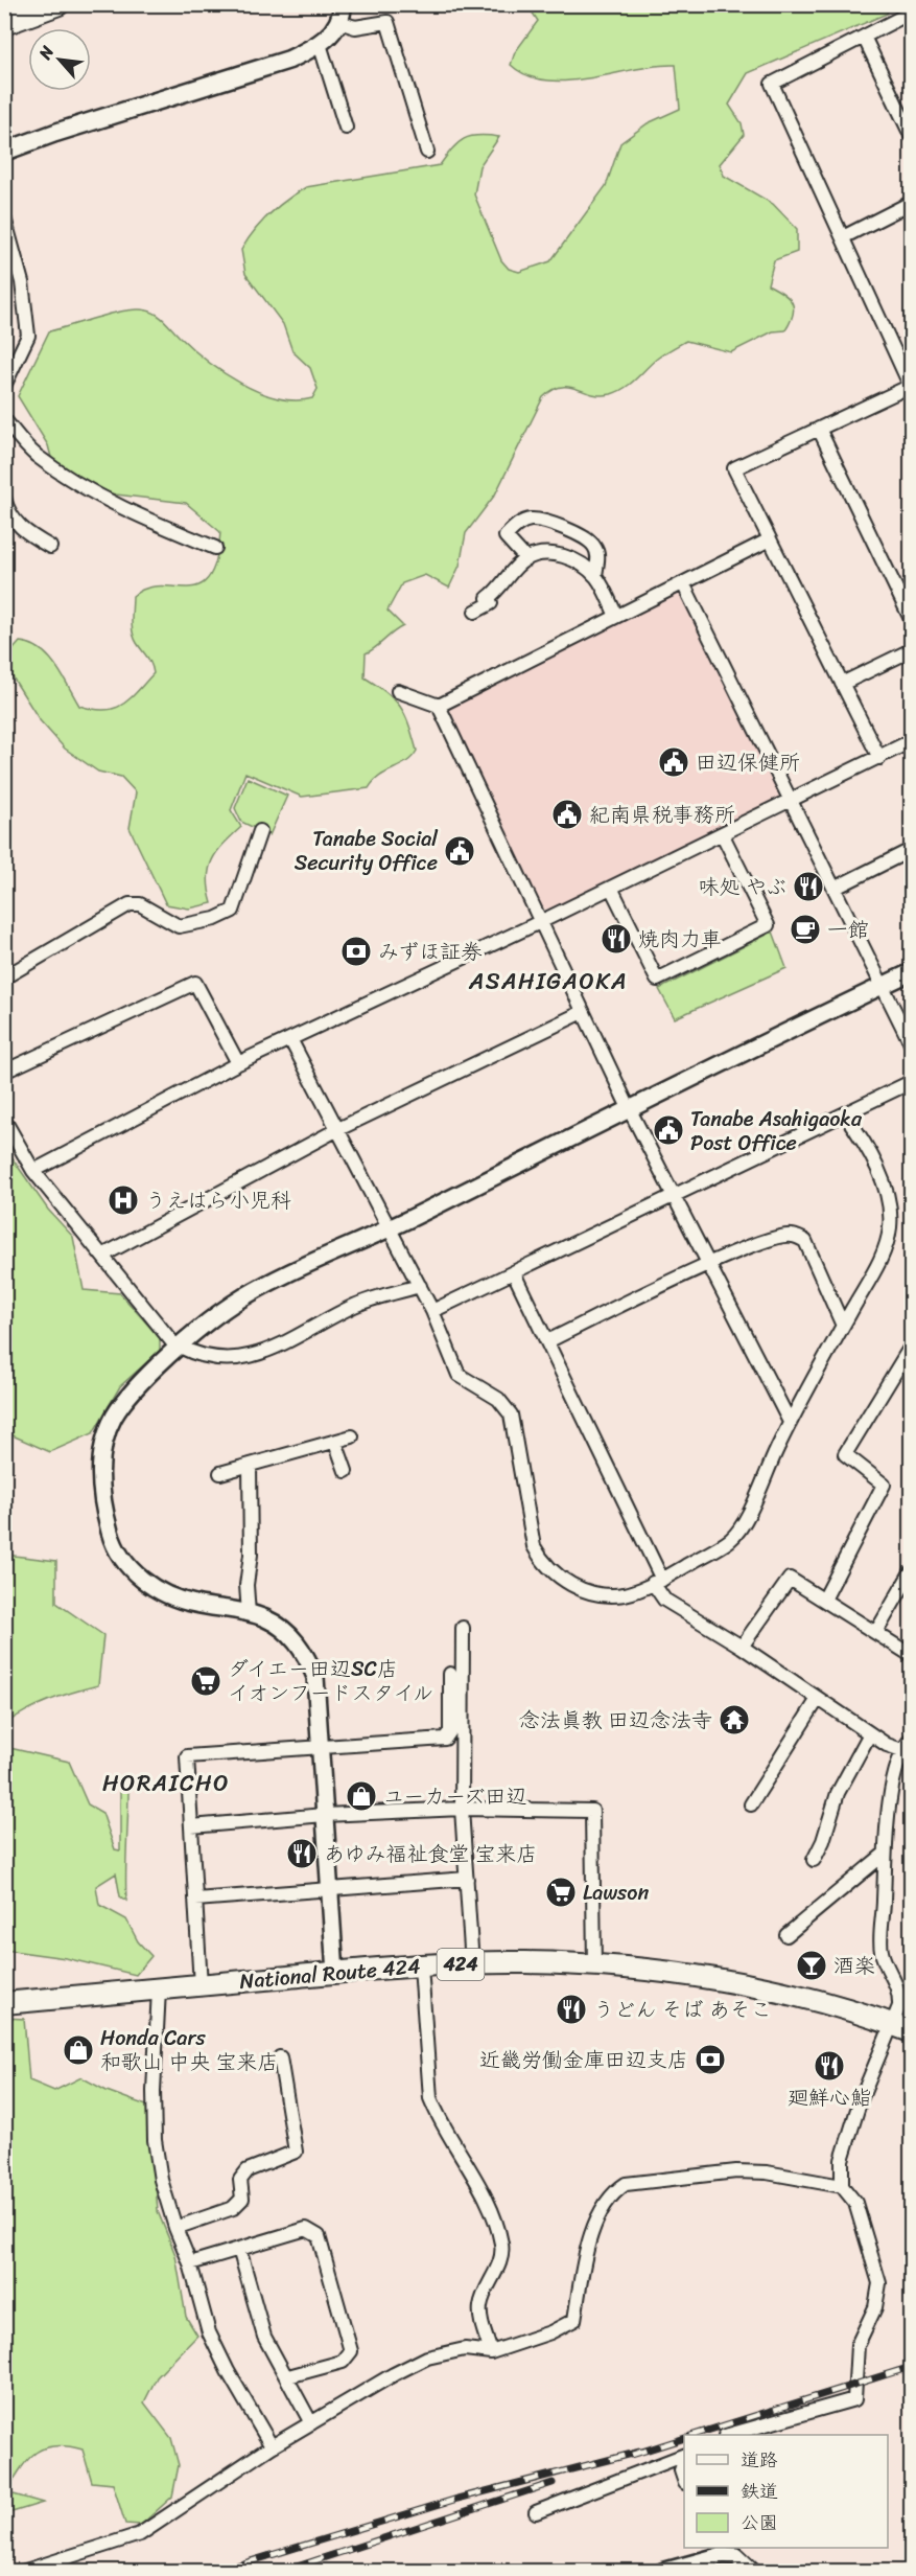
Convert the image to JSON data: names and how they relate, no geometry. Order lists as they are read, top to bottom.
{
  "streets": {
    "highway": ["424", "National Route 424"]
  },
  "districts": ["ASAHIGAOKA", "HORAICHO"],
  "places": {
    "public building": [
      "田辺保健所",
      "紀南県税事務所",
      "Tanabe Social Security Office",
      "Tanabe Asahigaoka Post Office"
    ],
    "restaurant": [
      "味処 やぶ",
      "焼肉力車",
      "あゆみ福祉食堂 宝来店",
      "うどん そば あそこ",
      "廻鮮心鮨"
    ],
    "cafe": ["一館"],
    "bank": ["みずほ証券", "近畿労働金庫田辺支店"],
    "hospital": ["うえはら小児科"],
    "supermarket": ["ダイエー田辺SC店 イオンフードスタイル", "Lawson"],
    "temple": ["念法眞教 田辺念法寺"],
    "shop": ["ユーカーズ田辺", "Honda Cars 和歌山 中央 宝来店"],
    "bar": ["酒楽"]
  },
  "legend": ["道路", "鉄道", "公園"],
  "north": "top left"
}
